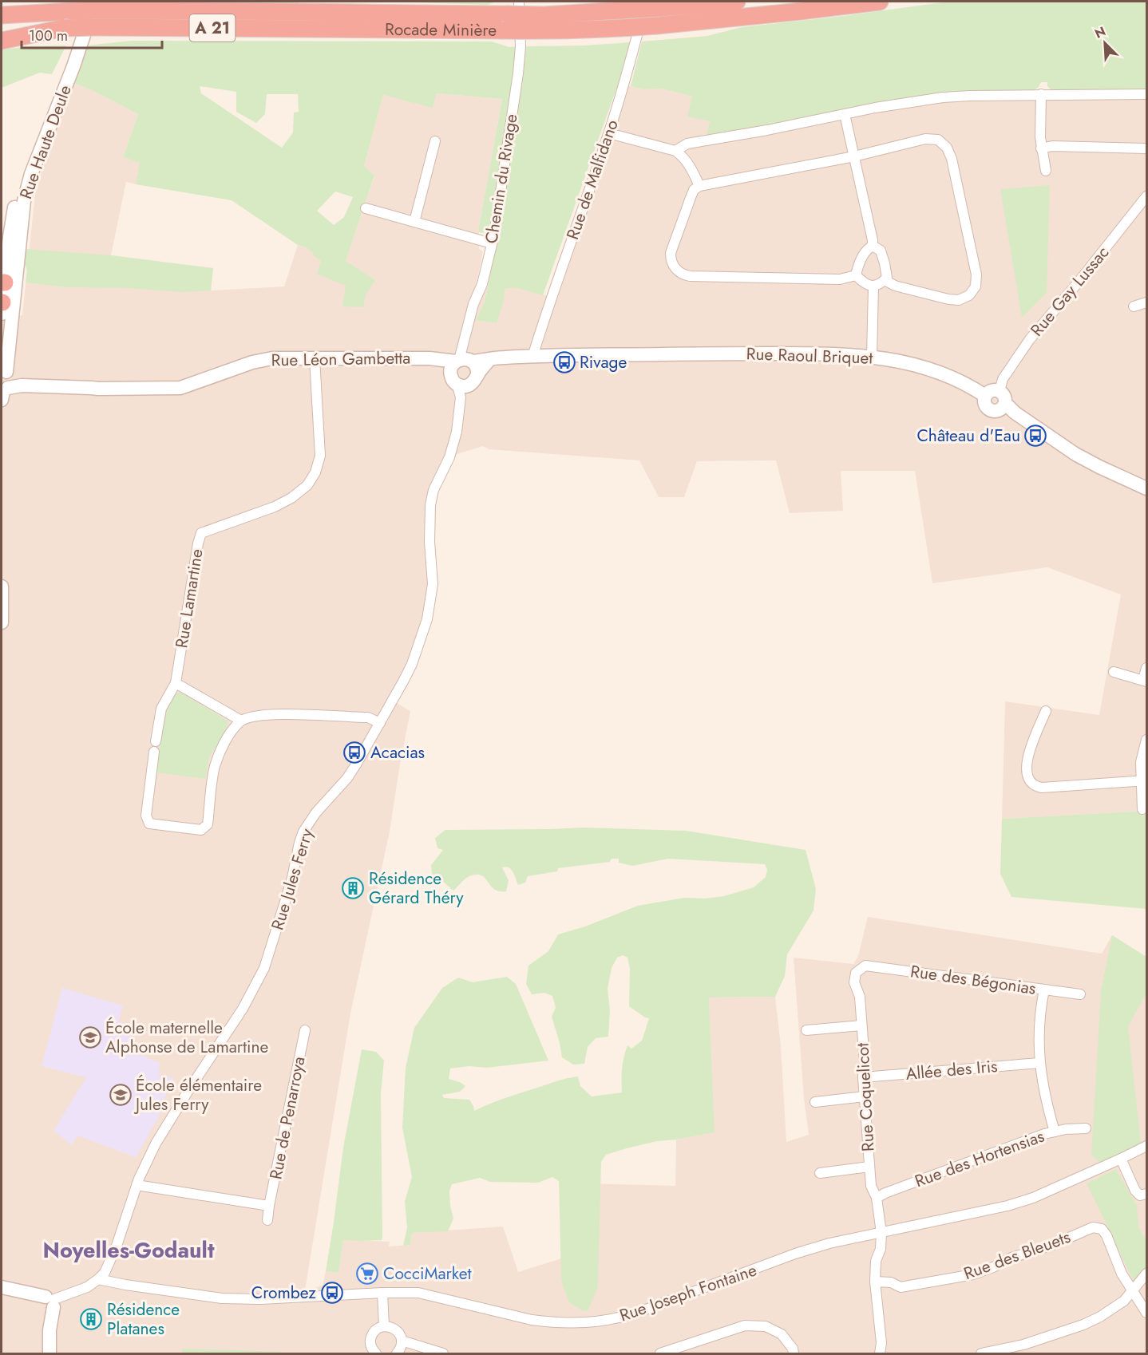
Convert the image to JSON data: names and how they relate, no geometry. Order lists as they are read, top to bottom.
{
  "streets": {
    "highway": ["A 21", "Rocade Minière"],
    "main road": ["Rue Haute Deule", "Rue Raoul Briquet", "Rue Léon Gambetta"],
    "street": [
      "Chemin du Rivage",
      "Rue de Malfidano",
      "Rue Gay Lussac",
      "Rue Lamartine",
      "Rue Jules Ferry",
      "Rue des Bégonias",
      "Allée des Iris",
      "Rue Coquelicot",
      "Rue de Penarroya",
      "Rue des Hortensias",
      "Rue des Bleuets",
      "Rue Joseph Fontaine"
    ]
  },
  "crossings": [
    ["Rocade Minière", "Rue Haute Deule"],
    ["Rocade Minière", "Rue de Malfidano"],
    ["Rue Haute Deule", "Rue Léon Gambetta"],
    ["Chemin du Rivage", "Rue Léon Gambetta"],
    ["Chemin du Rivage", "Rue Jules Ferry"],
    ["Rue de Malfidano", "Rue Léon Gambetta"],
    ["Rue Gay Lussac", "Rue Raoul Briquet"],
    ["Rue Raoul Briquet", "Rue Léon Gambetta"],
    ["Rue Léon Gambetta", "Rue Lamartine"],
    ["Rue Léon Gambetta", "Rue Jules Ferry"],
    ["Rue Jules Ferry", "Rue Joseph Fontaine"],
    ["Rue des Bégonias", "Rue Coquelicot"],
    ["Allée des Iris", "Rue Coquelicot"],
    ["Rue Coquelicot", "Rue des Hortensias"],
    ["Rue Coquelicot", "Rue des Bleuets"],
    ["Rue Coquelicot", "Rue Joseph Fontaine"]
  ],
  "districts": ["Noyelles-Godault"],
  "places": {
    "bus stop": [
      "Rivage",
      "Château d'Eau",
      "Acacias",
      "Crombez"
    ],
    "building": ["Résidence Gérard Théry", "Résidence Platanes"],
    "school or university": ["École maternelle Alphonse de Lamartine", "École élémentaire Jules Ferry"],
    "supermarket": ["CocciMarket"]
  },
  "scale_bar": "100 m",
  "north": "top left"
}
